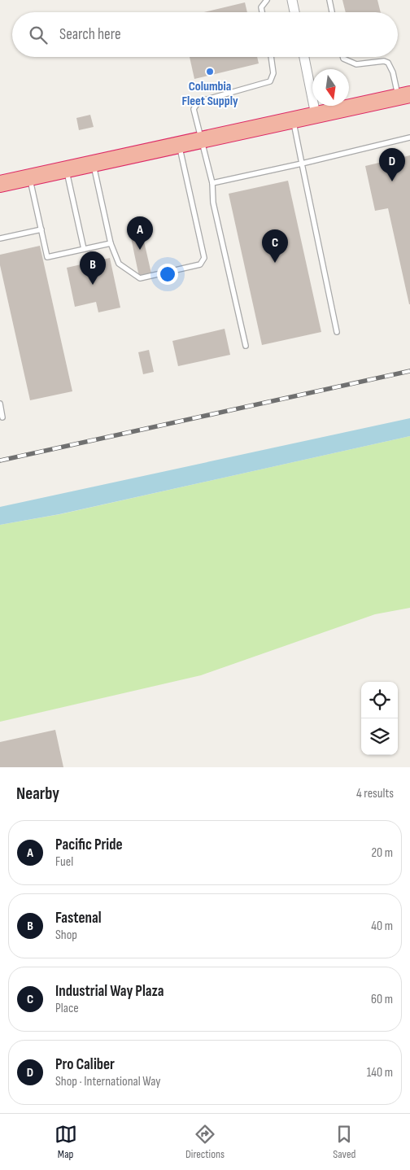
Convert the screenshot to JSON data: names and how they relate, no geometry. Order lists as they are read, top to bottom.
{
  "places": ["Columbia Fleet Supply"],
  "north": "bottom",
  "page": {
    "search": "Search here",
    "pins": [
      "D",
      "A",
      "C",
      "B"
    ],
    "heading": ["Nearby", "4 results"],
    "list": [
      {
        "mark": "A",
        "name": "Pacific Pride",
        "note": "Fuel",
        "value": "20 m"
      },
      {
        "mark": "B",
        "name": "Fastenal",
        "note": "Shop",
        "value": "40 m"
      },
      {
        "mark": "C",
        "name": "Industrial Way Plaza",
        "note": "Place",
        "value": "60 m"
      },
      {
        "mark": "D",
        "name": "Pro Caliber",
        "note": "Shop · International Way",
        "value": "140 m"
      }
    ],
    "nav": ["Map", "Directions", "Saved"]
  }
}
